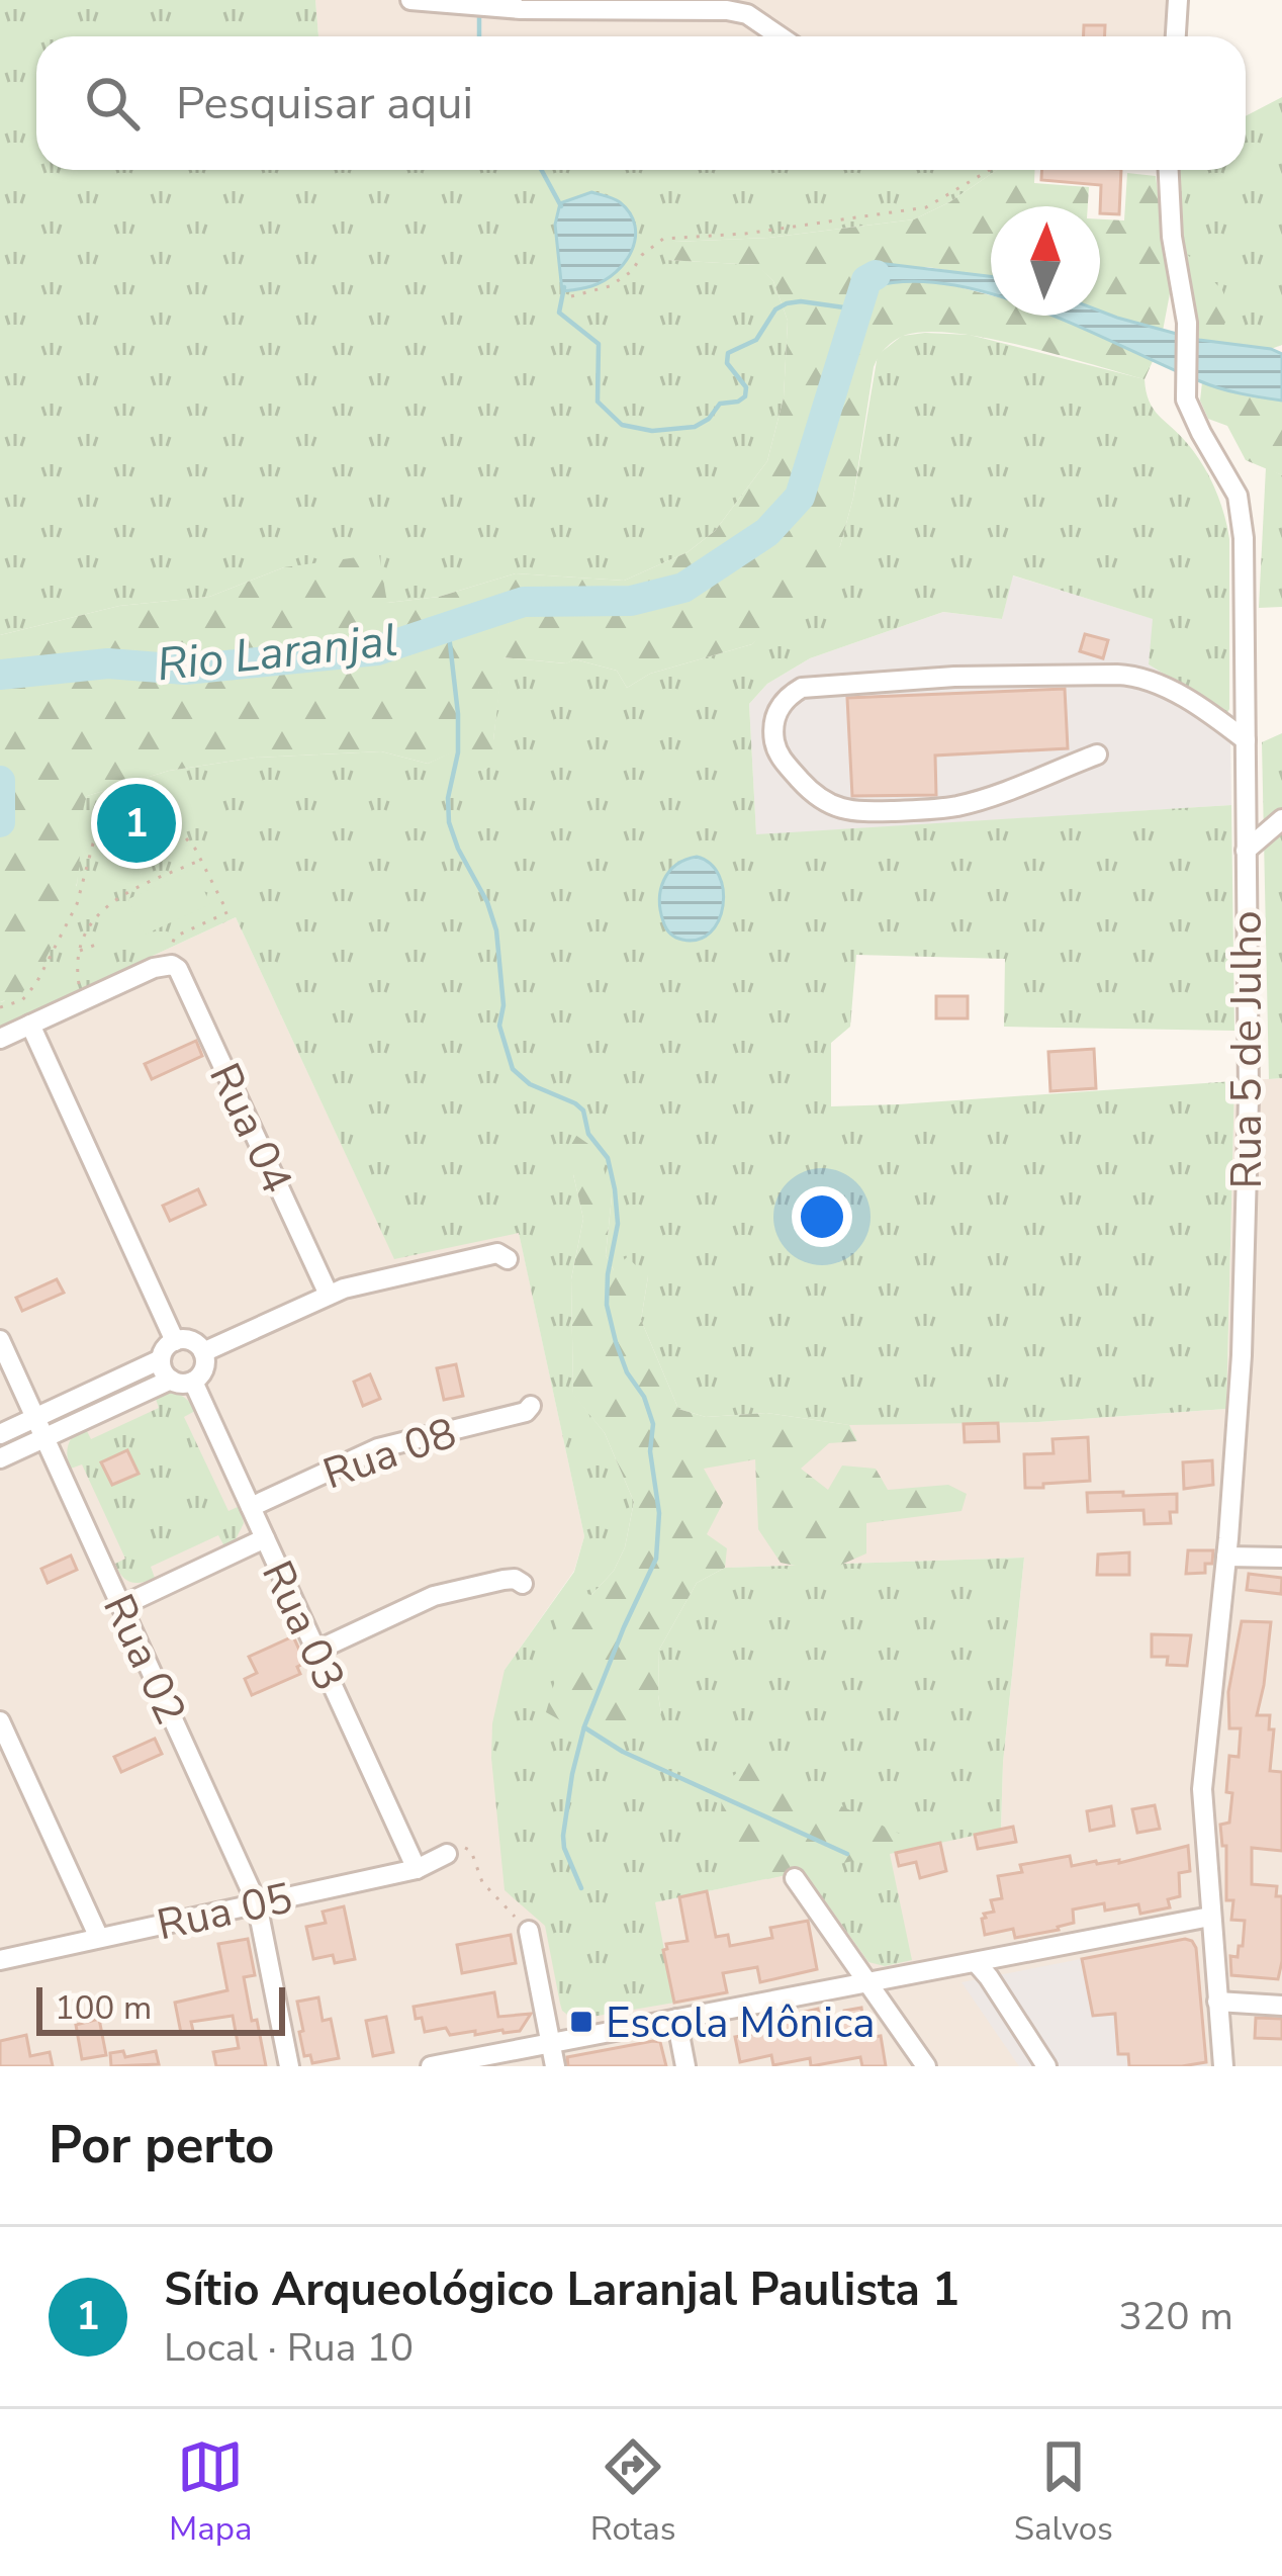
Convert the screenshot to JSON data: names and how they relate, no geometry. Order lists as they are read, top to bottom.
{
  "streets": {
    "street": [
      "Rua 5 de Julho",
      "Rua 04",
      "Rua 08",
      "Rua 03",
      "Rua 02",
      "Rua 05"
    ]
  },
  "crossings": [
    ["Rua 08", "Rua 03"],
    ["Rua 03", "Rua 05"],
    ["Rua 02", "Rua 05"]
  ],
  "water": ["Rio Laranjal"],
  "places": {
    "transit": ["Escola Mônica"]
  },
  "scale_bar": "100 m",
  "north": "top",
  "page": {
    "search": "Pesquisar aqui",
    "pins": "1",
    "scale": "100 m",
    "heading": "Por perto",
    "list": [
      {
        "mark": "1",
        "name": "Sítio Arqueológico Laranjal Paulista 1",
        "note": "Local · Rua 10",
        "value": "320 m"
      }
    ],
    "nav": ["Mapa", "Rotas", "Salvos"]
  }
}
